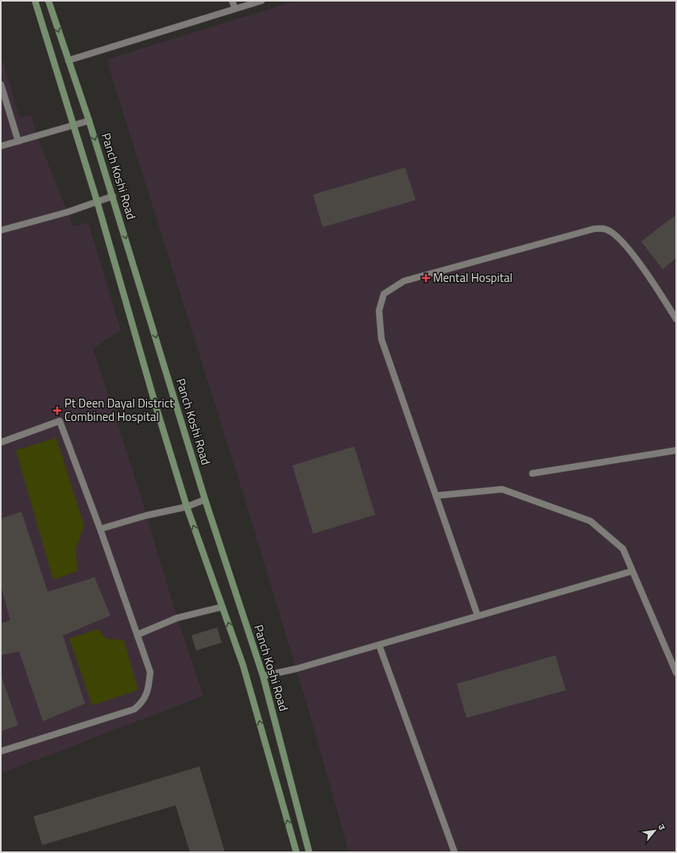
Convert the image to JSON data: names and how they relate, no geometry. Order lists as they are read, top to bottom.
{
  "streets": {
    "street": ["Panch Koshi Road"]
  },
  "places": {
    "health": ["Mental Hospital", "Pt Deen Dayal District Combined Hospital"]
  },
  "north": "top right"
}
